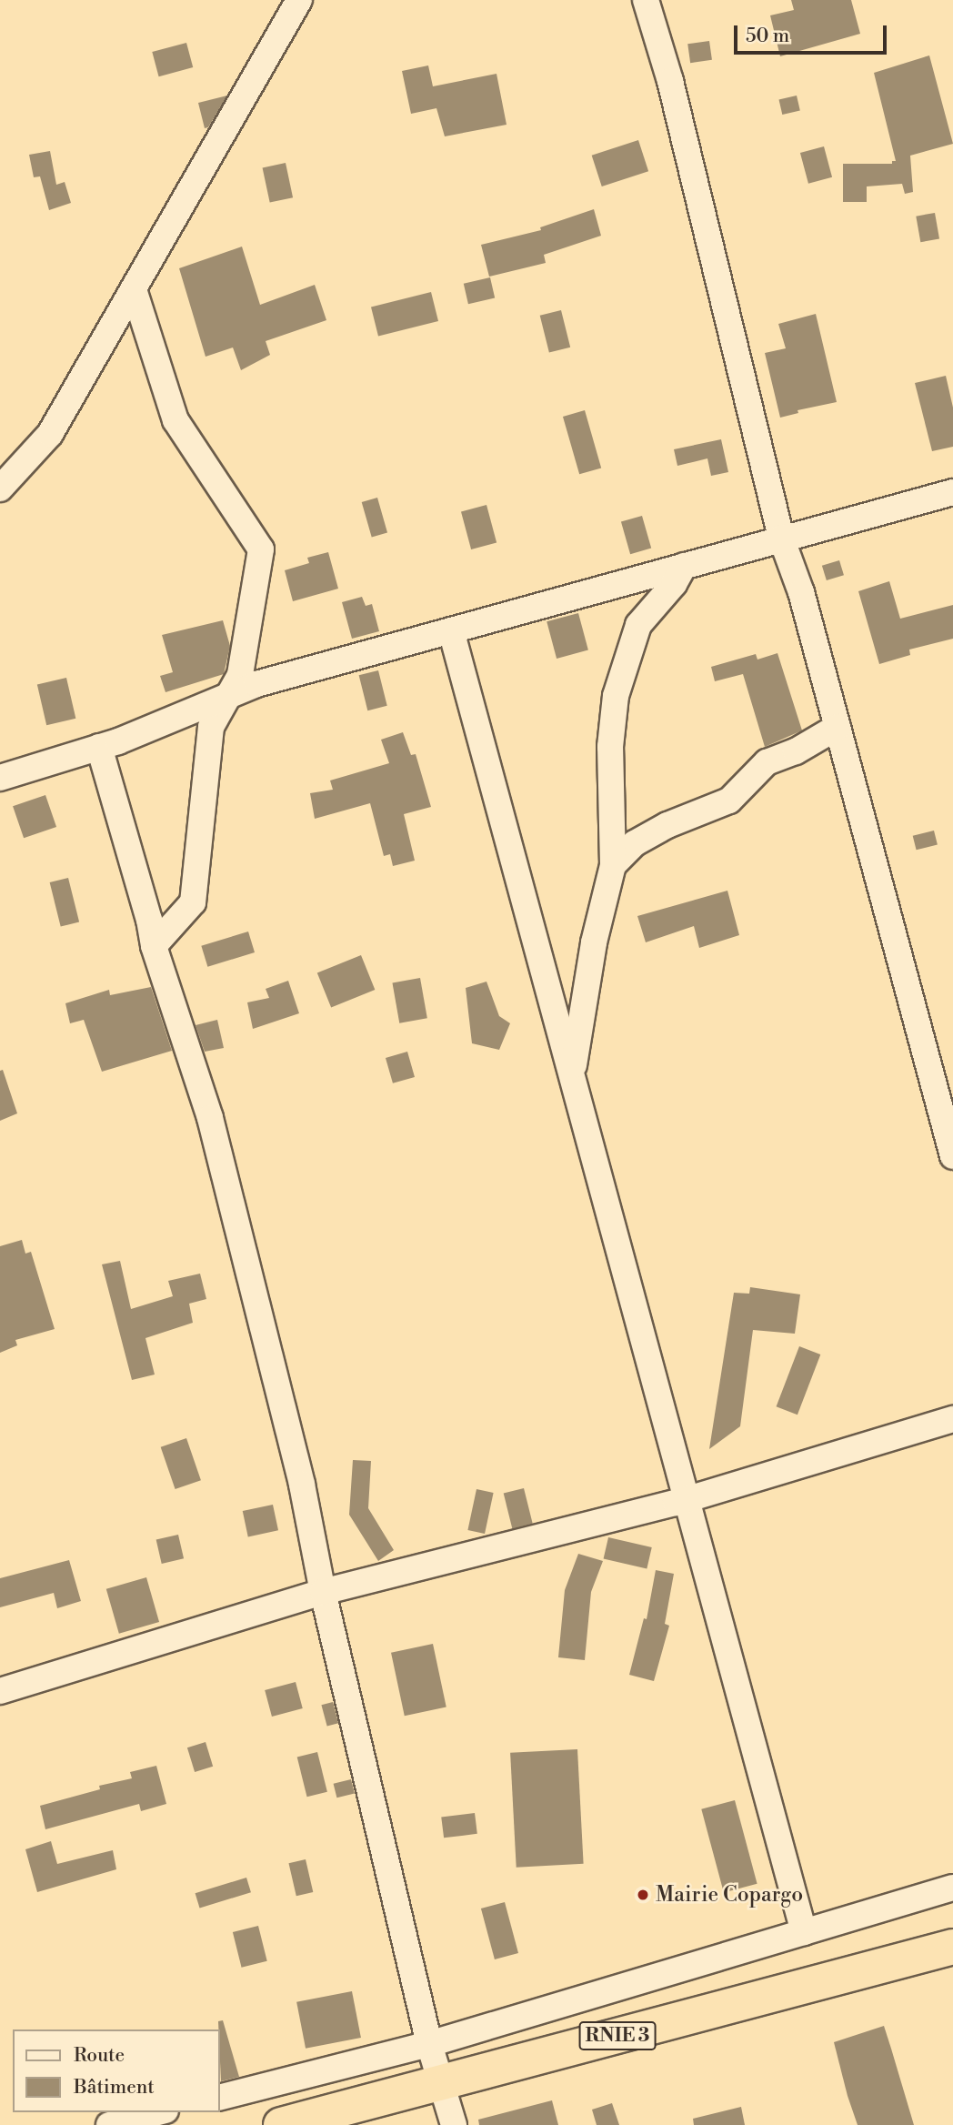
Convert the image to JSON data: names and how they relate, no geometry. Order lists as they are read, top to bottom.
{
  "streets": {
    "highway": ["RNIE 3"]
  },
  "places": ["Mairie Copargo"],
  "legend": ["Route", "Bâtiment"],
  "scale_bar": "50 m"
}
